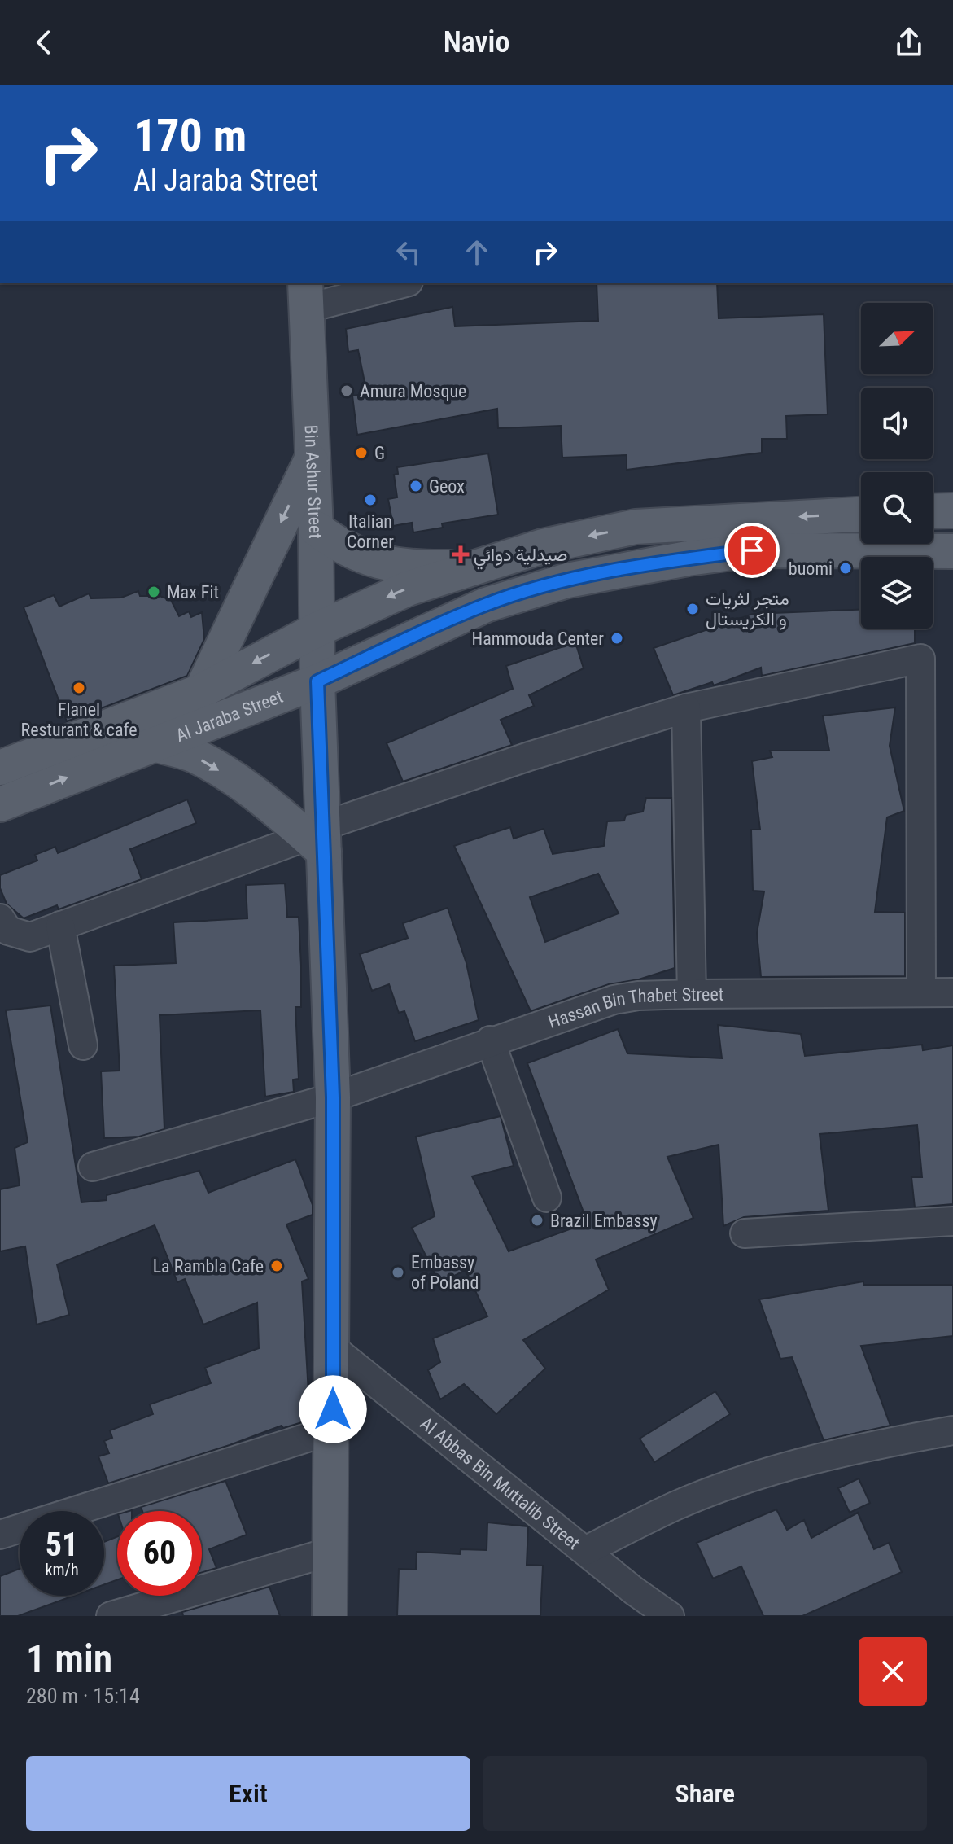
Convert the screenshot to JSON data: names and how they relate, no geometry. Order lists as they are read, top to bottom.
{
  "streets": {
    "main road": ["Bin Ashur Street", "Al Jaraba Street"],
    "street": ["Hassan Bin Thabet Street", "Al Abbas Bin Muttalib Street"]
  },
  "crossings": [
    ["Bin Ashur Street", "Al Jaraba Street"],
    ["Bin Ashur Street", "Hassan Bin Thabet Street"],
    ["Bin Ashur Street", "Al Abbas Bin Muttalib Street"]
  ],
  "places": {
    "other": [
      "Amura Mosque",
      "G",
      "Geox",
      "Italian Corner",
      "buomi",
      "Max Fit",
      "متجر لثريات و الكريستال",
      "Hammouda Center",
      "Flanel Resturant & cafe",
      "Brazil Embassy",
      "La Rambla Cafe",
      "Embassy of Poland"
    ],
    "health": ["صيدلية دوائي"]
  },
  "north": "top right",
  "page": {
    "header": "Navio",
    "turn": ["170 m", "Al Jaraba Street"],
    "speed": "51 km/h",
    "limit": "60",
    "heading": ["1 min", "280 m · 15:14"],
    "buttons": ["Exit", "Share"]
  }
}
